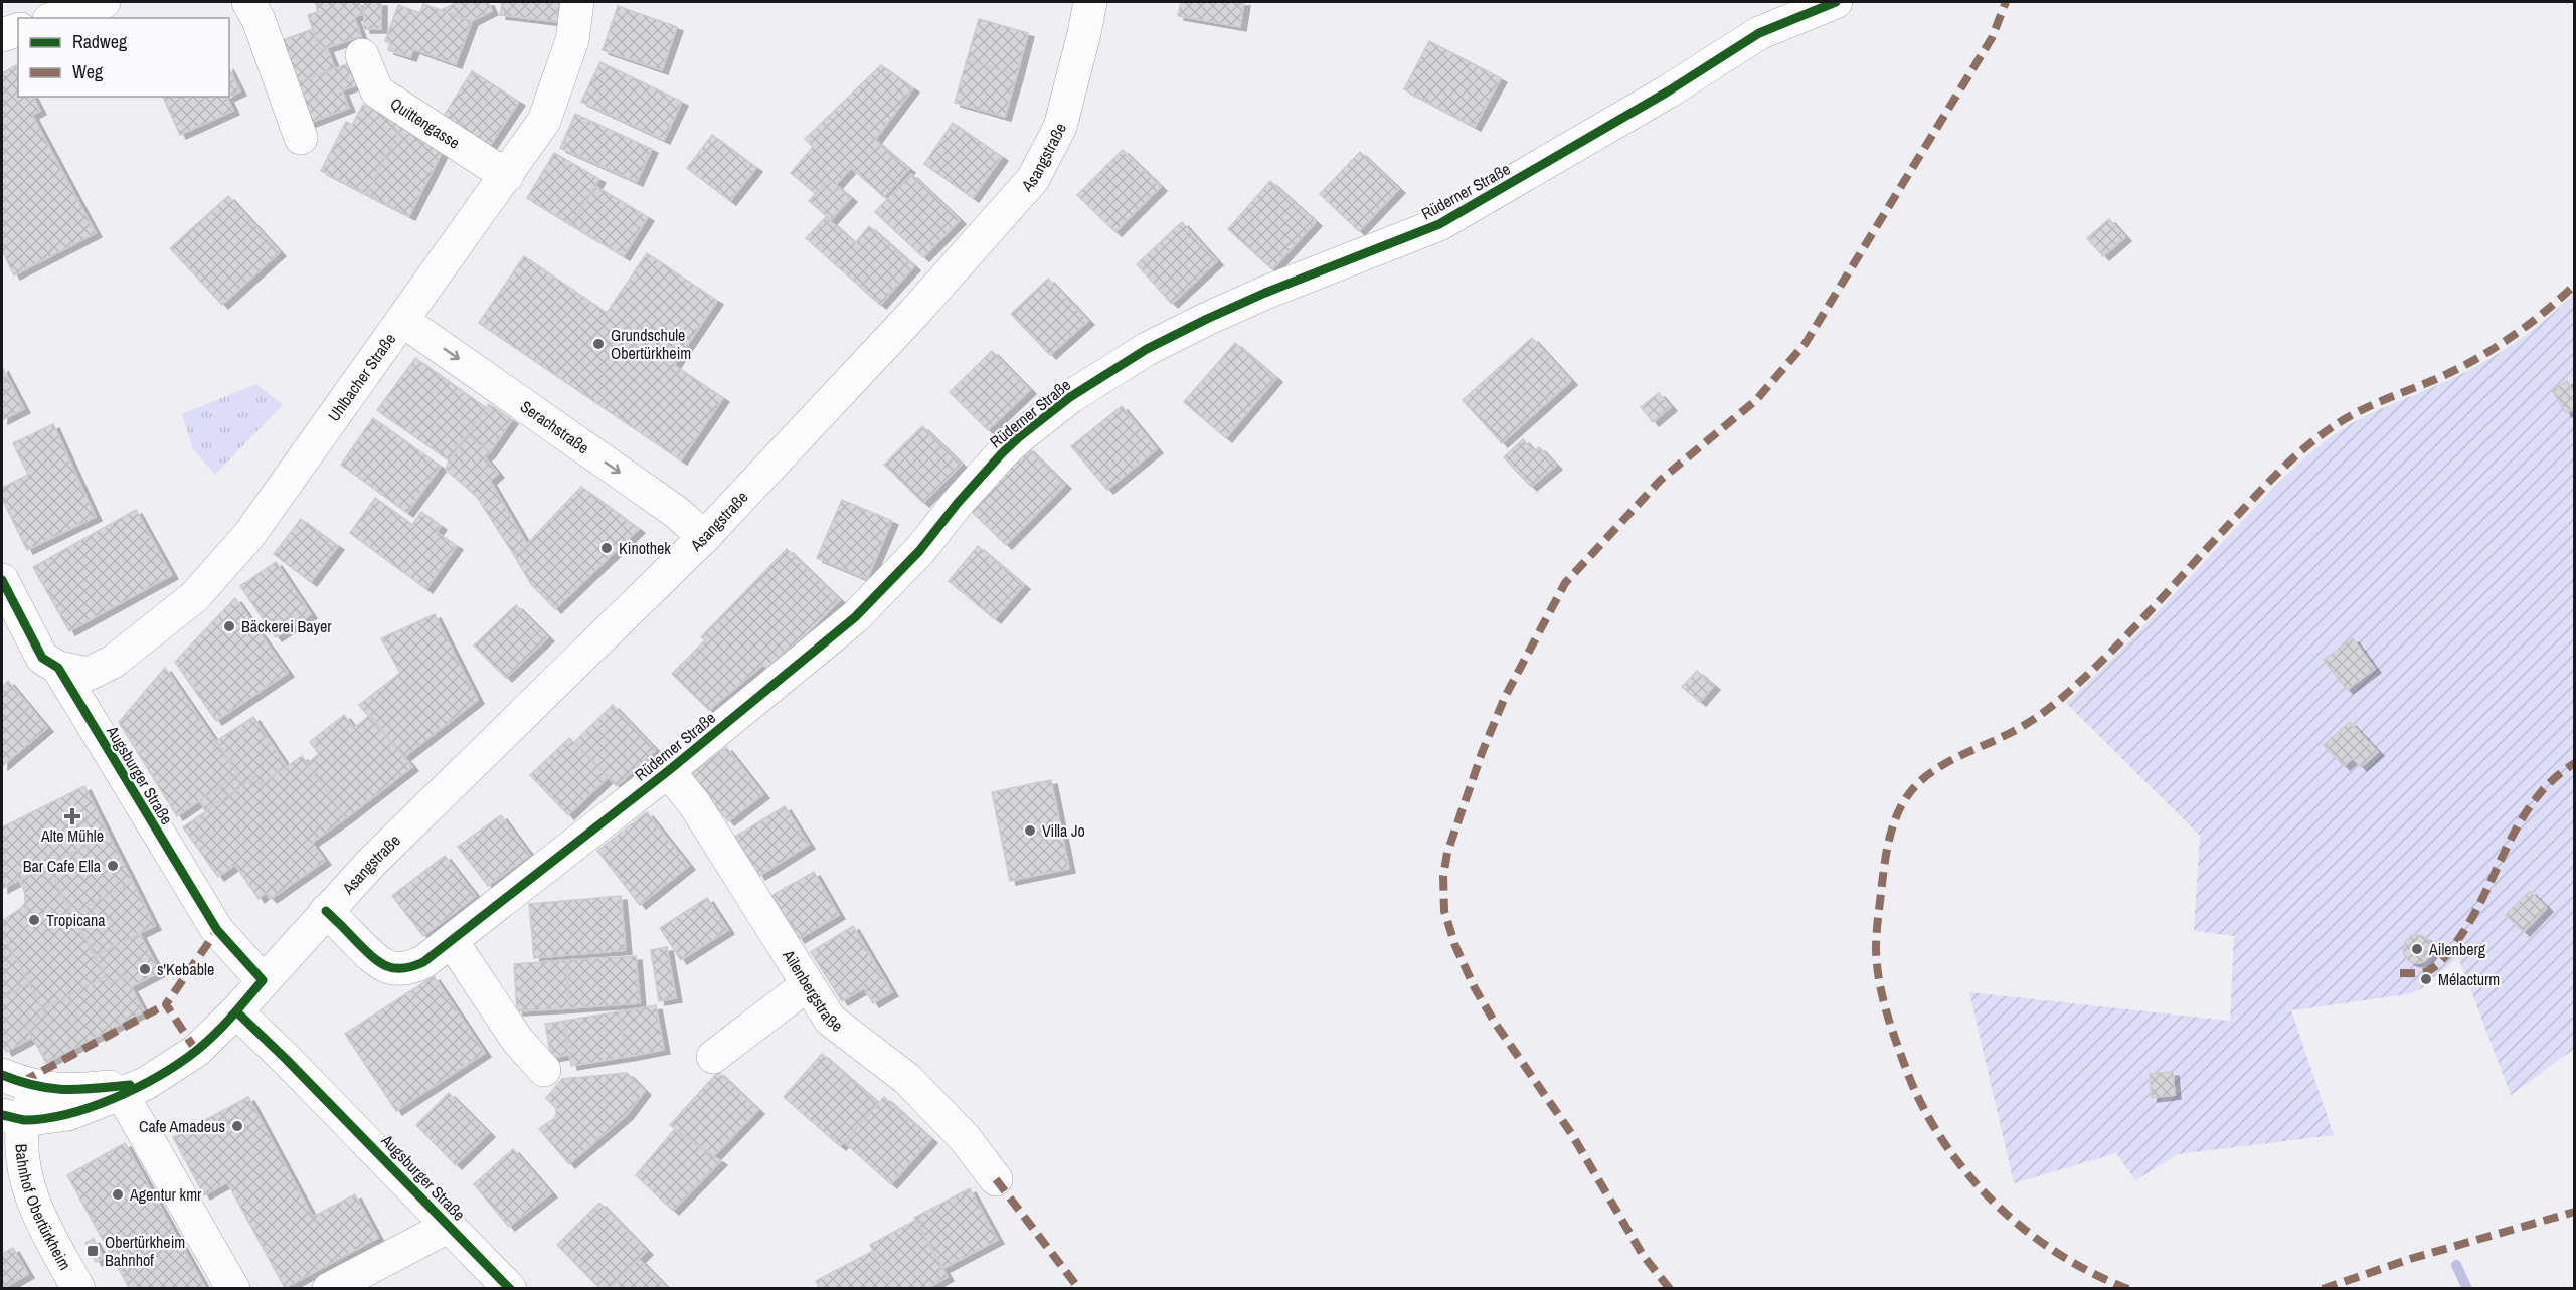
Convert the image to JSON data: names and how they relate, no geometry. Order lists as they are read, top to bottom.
{
  "streets": {
    "street": [
      "Quittengasse",
      "Asangstraße",
      "Rüderner Straße",
      "Uhlbacher Straße",
      "Serachstraße",
      "Augsburger Straße",
      "Ailenbergstraße",
      "Bahnhof Obertürkheim"
    ]
  },
  "crossings": [
    ["Quittengasse", "Uhlbacher Straße"],
    ["Asangstraße", "Rüderner Straße"],
    ["Asangstraße", "Serachstraße"],
    ["Asangstraße", "Augsburger Straße"],
    ["Rüderner Straße", "Ailenbergstraße"],
    ["Uhlbacher Straße", "Serachstraße"],
    ["Uhlbacher Straße", "Augsburger Straße"]
  ],
  "one_way": ["Serachstraße"],
  "places": {
    "other": [
      "Grundschule Obertürkheim",
      "Kinothek",
      "Bäckerei Bayer",
      "Villa Jo",
      "Bar Cafe Ella",
      "Tropicana",
      "Ailenberg",
      "s'Kebable",
      "Mélacturm",
      "Cafe Amadeus",
      "Agentur kmr"
    ],
    "health": ["Alte Mühle"],
    "transit": ["Obertürkheim Bahnhof"]
  },
  "legend": ["Radweg", "Weg"]
}
